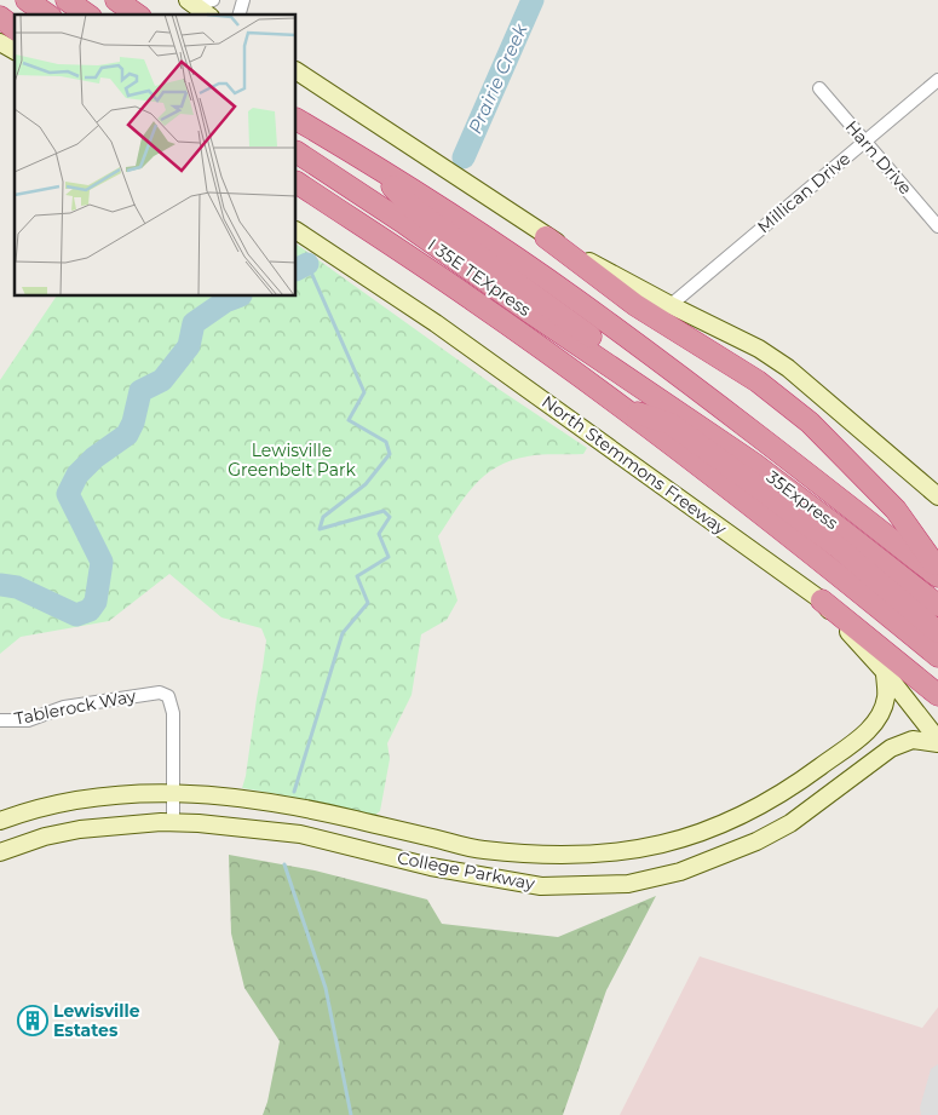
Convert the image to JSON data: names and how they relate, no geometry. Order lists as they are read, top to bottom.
{
  "streets": {
    "highway": ["I 35E TEXpress", "35Express"],
    "street": [
      "Harn Drive",
      "Millican Drive",
      "North Stemmons Freeway",
      "Tablerock Way",
      "College Parkway"
    ]
  },
  "crossings": [
    ["Harn Drive", "Millican Drive"],
    ["I 35E TEXpress", "35Express"],
    ["North Stemmons Freeway", "College Parkway"],
    ["Tablerock Way", "College Parkway"]
  ],
  "water": ["Prairie Creek"],
  "parks": ["Lewisville Greenbelt Park"],
  "places": {
    "building": ["Lewisville Estates"]
  }
}
